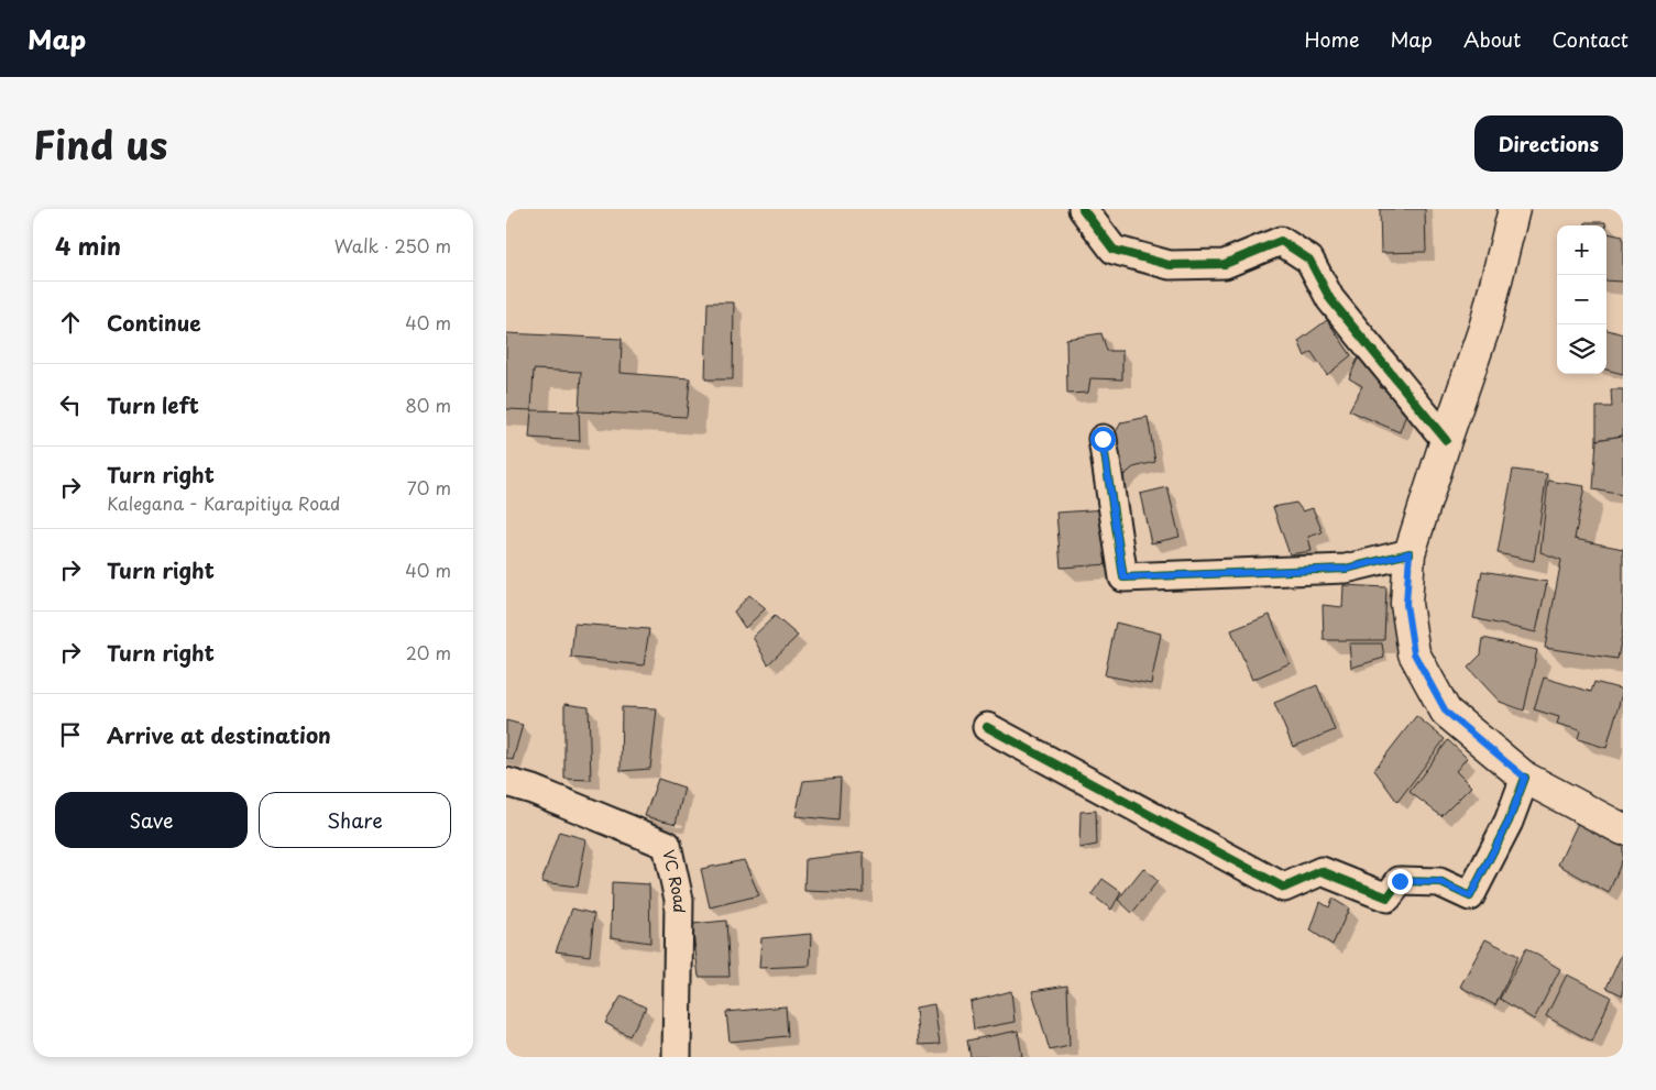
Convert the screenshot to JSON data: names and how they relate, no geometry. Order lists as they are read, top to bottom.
{
  "streets": {
    "street": ["VC Road"]
  },
  "page": {
    "header": "Map",
    "nav": [
      "Home",
      "Map",
      "About",
      "Contact"
    ],
    "title": "Find us",
    "buttons": [
      "Directions",
      ["Save", "Share"]
    ],
    "heading": ["4 min", "Walk · 250 m"],
    "map_buttons": ["+", "−"],
    "list": [
      ["Continue", "40 m"],
      ["Turn left", "80 m"],
      ["Turn right", "Kalegana - Karapitiya Road", "70 m"],
      ["Turn right", "40 m"],
      ["Turn right", "20 m"],
      "Arrive at destination"
    ]
  }
}
